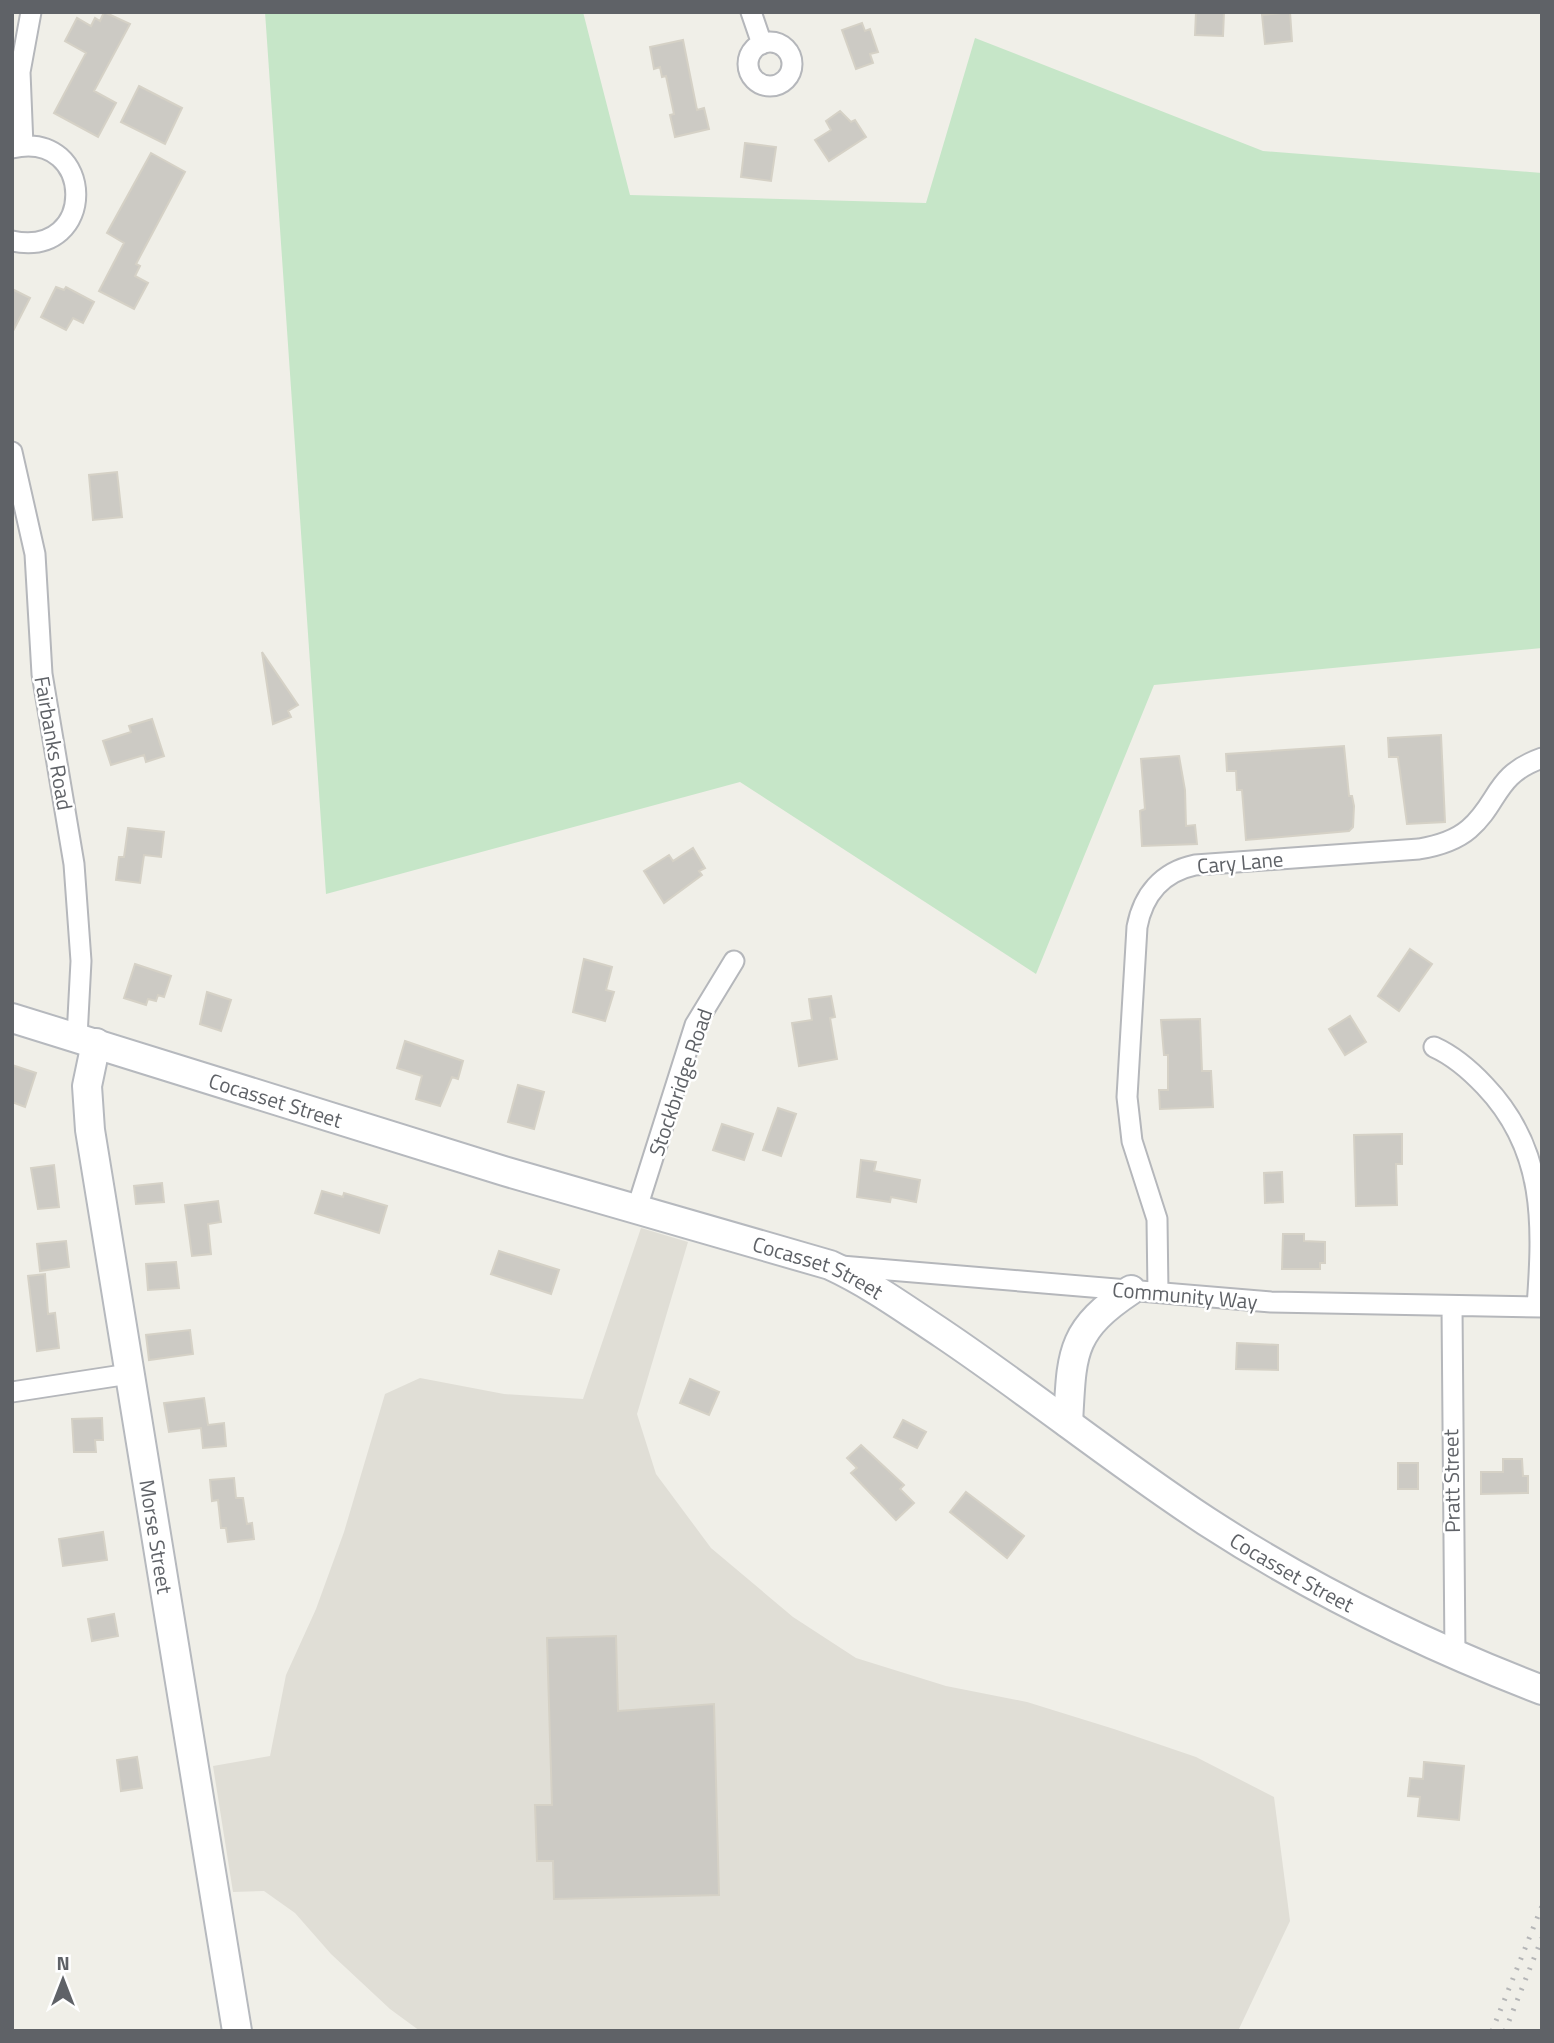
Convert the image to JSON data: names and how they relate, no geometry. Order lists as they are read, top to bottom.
{
  "streets": {
    "main road": ["Cocasset Street", "Morse Street"],
    "street": [
      "Fairbanks Road",
      "Cary Lane",
      "Stockbridge Road",
      "Community Way",
      "Pratt Street"
    ]
  },
  "crossings": [
    ["Fairbanks Road", "Cocasset Street"],
    ["Fairbanks Road", "Morse Street"],
    ["Cary Lane", "Community Way"],
    ["Stockbridge Road", "Cocasset Street"],
    ["Cocasset Street", "Community Way"],
    ["Cocasset Street", "Pratt Street"],
    ["Cocasset Street", "Morse Street"],
    ["Community Way", "Pratt Street"]
  ],
  "north": "top"
}
